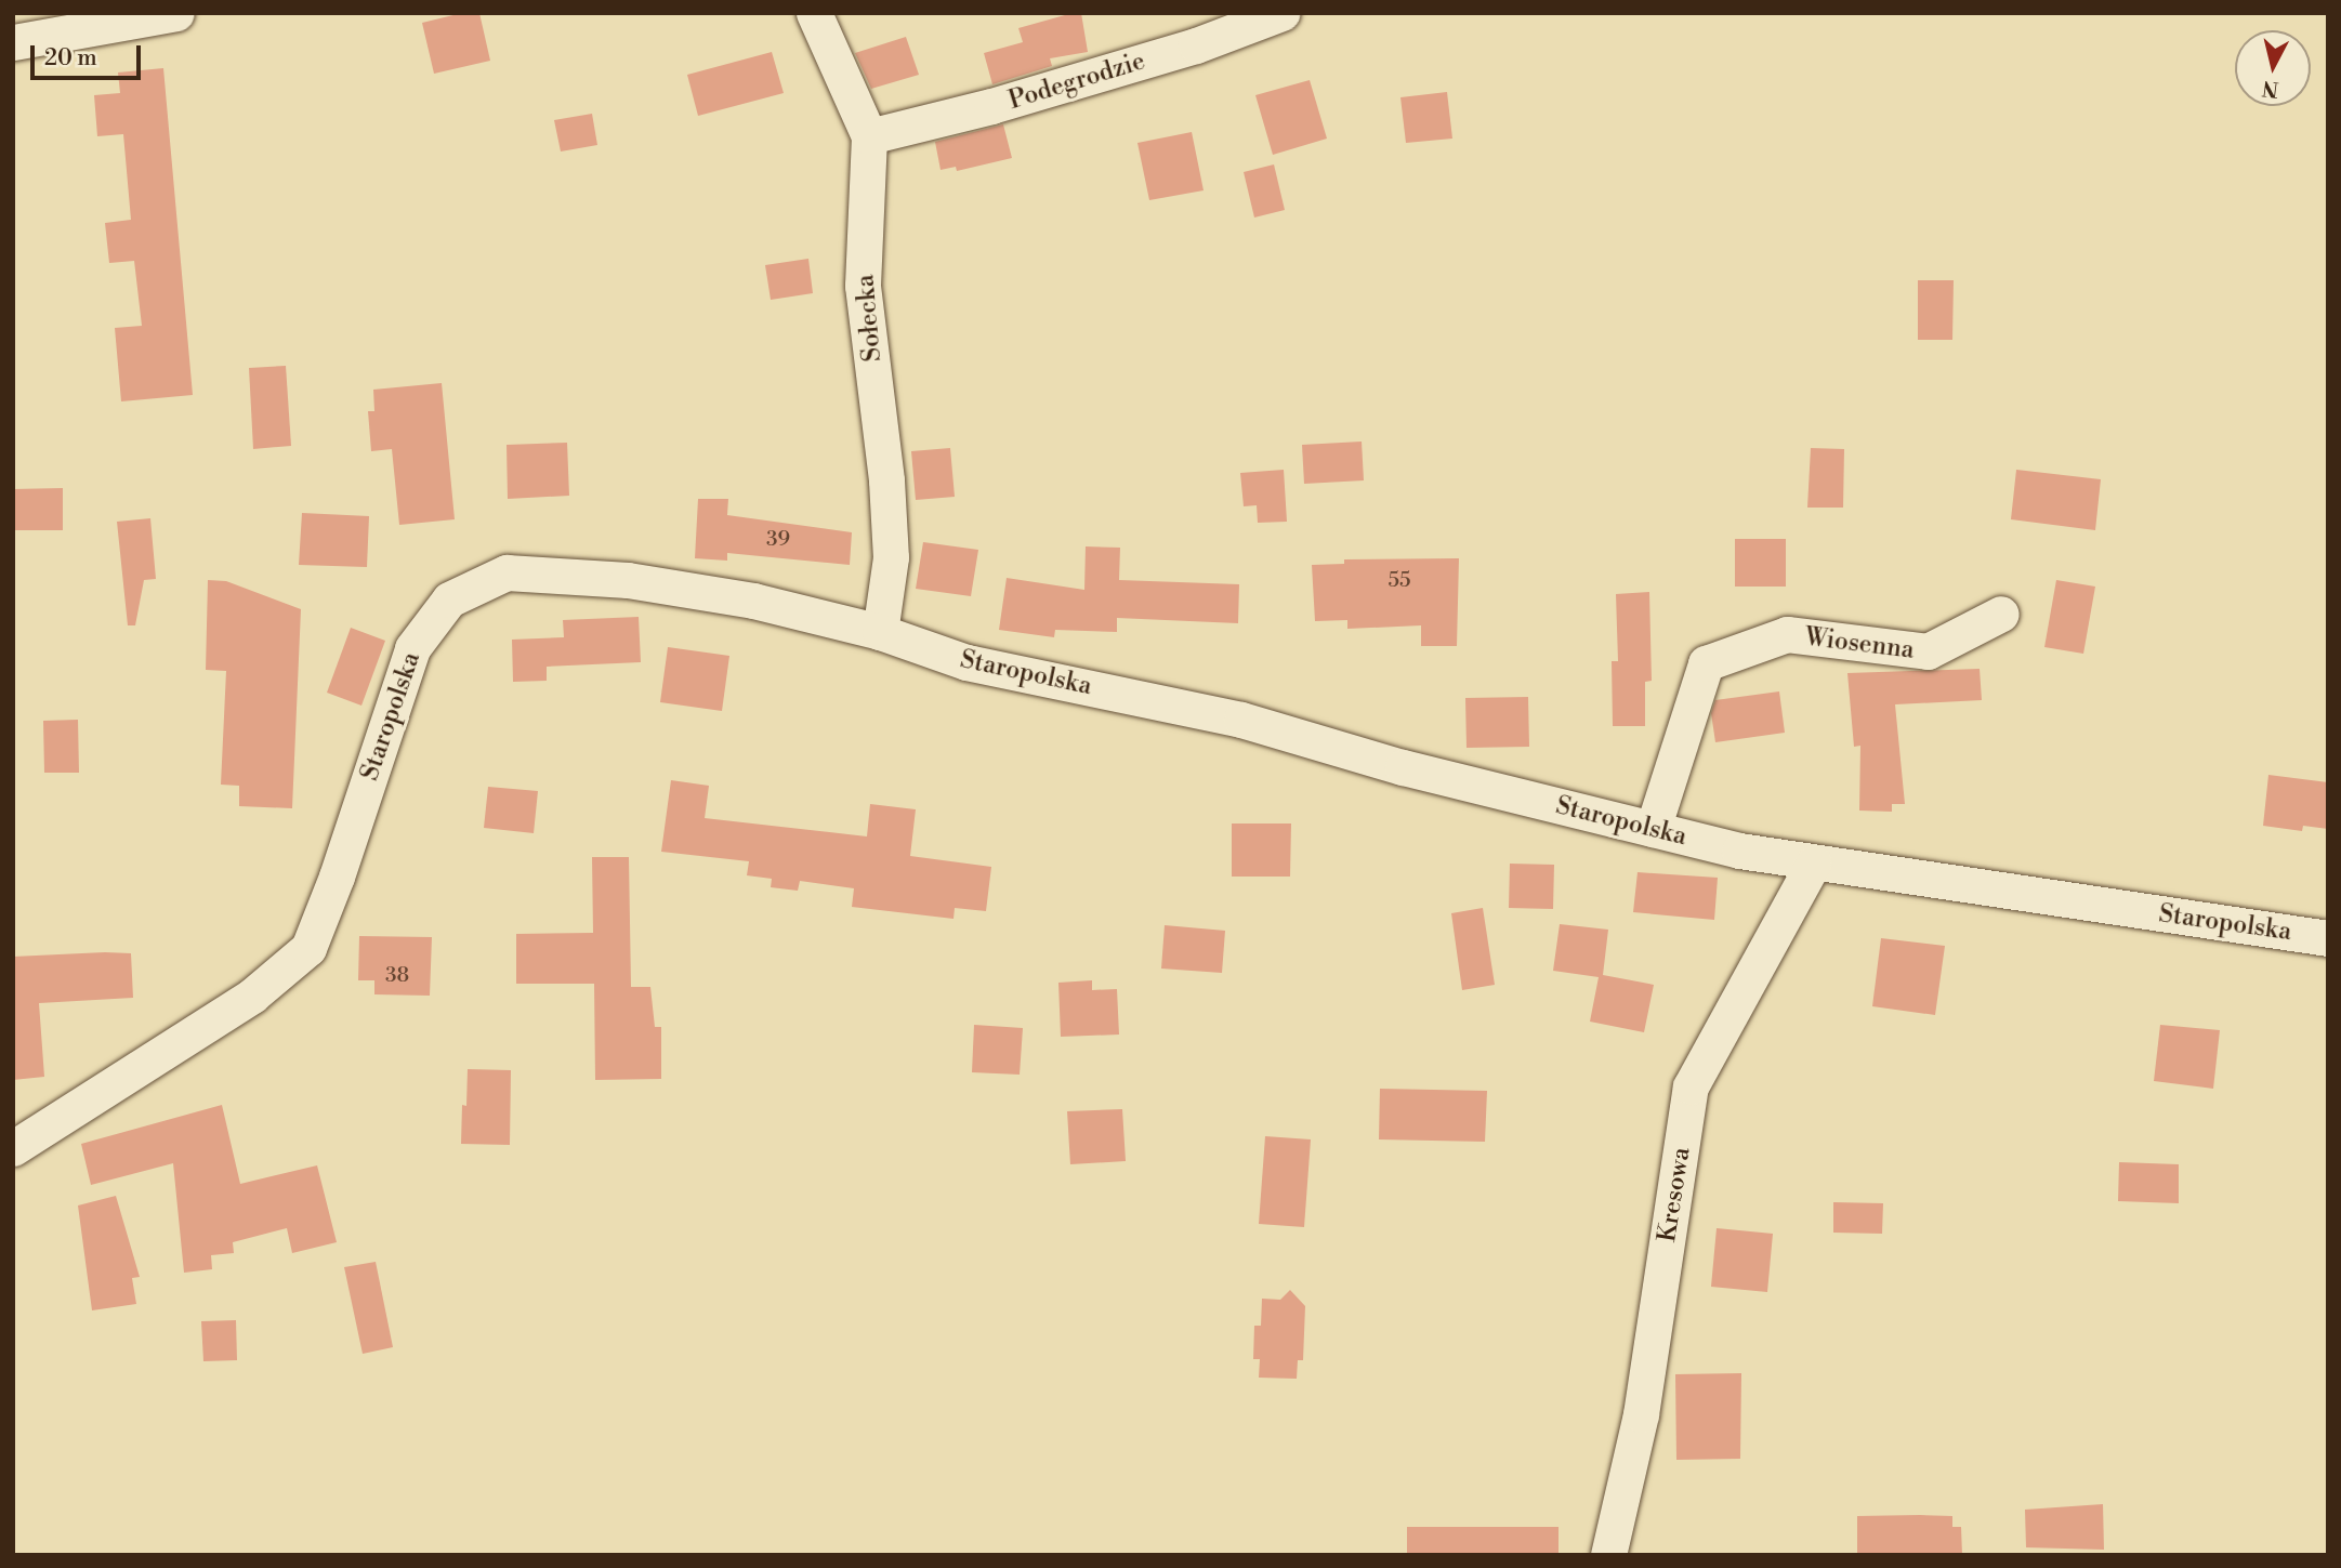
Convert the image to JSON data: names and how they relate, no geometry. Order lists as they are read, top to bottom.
{
  "streets": {
    "street": [
      "Podegrodzie",
      "Sołecka",
      "Wiosenna",
      "Staropolska",
      "Kresowa"
    ]
  },
  "crossings": [
    ["Podegrodzie", "Sołecka"],
    ["Sołecka", "Staropolska"],
    ["Wiosenna", "Staropolska"],
    ["Staropolska", "Kresowa"]
  ],
  "house_numbers": ["39", "55", "38"],
  "scale_bar": "20 m",
  "north": "bottom"
}
